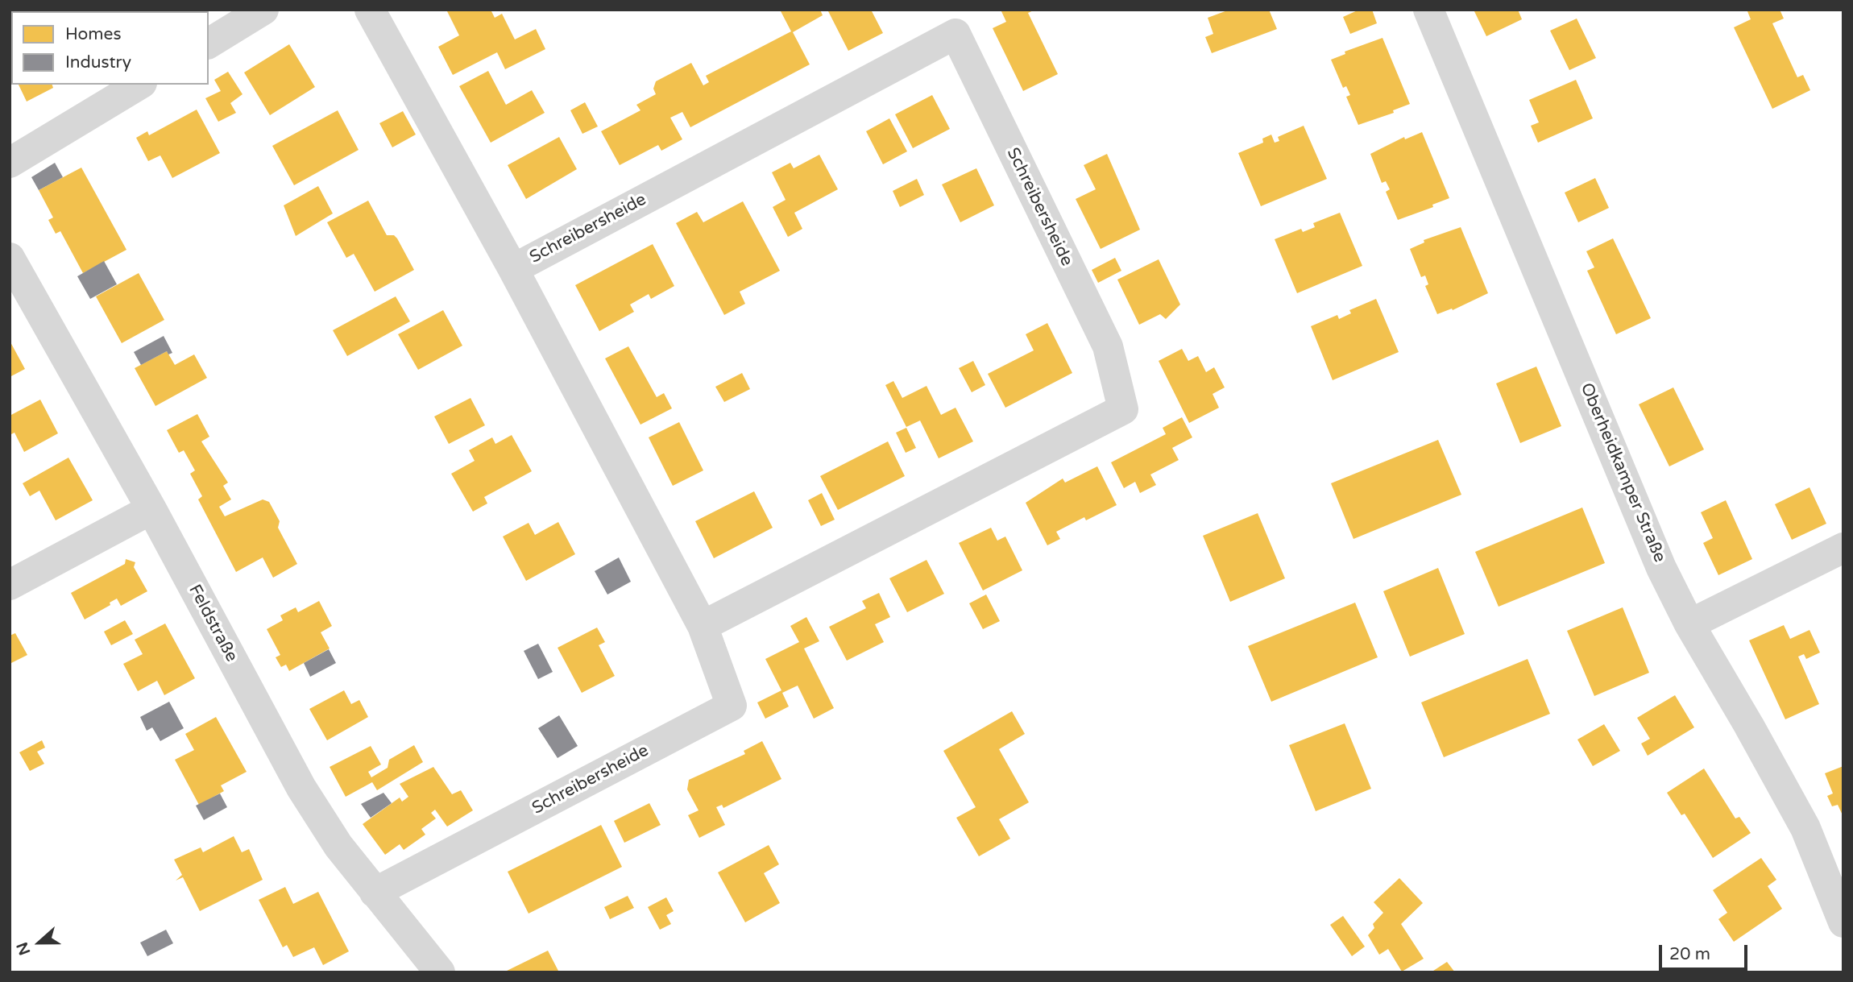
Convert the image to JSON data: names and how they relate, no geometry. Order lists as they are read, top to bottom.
{
  "streets": {
    "street": ["Schreibersheide", "Oberheidkamper Straße", "Feldstraße"]
  },
  "crossings": [
    ["Schreibersheide", "Feldstraße"]
  ],
  "legend": ["Homes", "Industry"],
  "scale_bar": "20 m",
  "north": "left"
}
